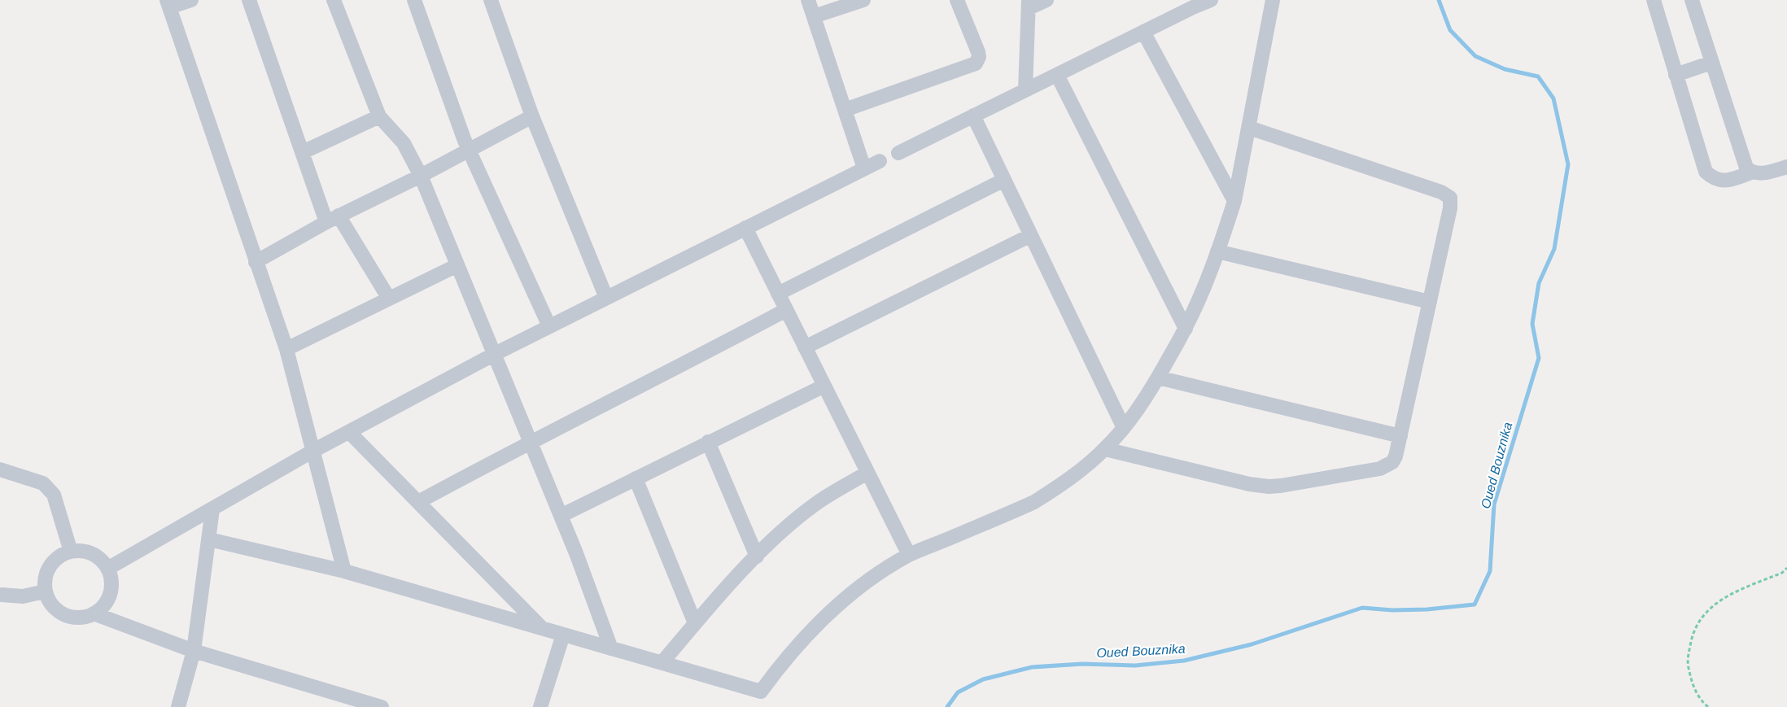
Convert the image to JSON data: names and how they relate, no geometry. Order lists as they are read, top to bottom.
{
  "water": ["Oued Bouznika"]
}
